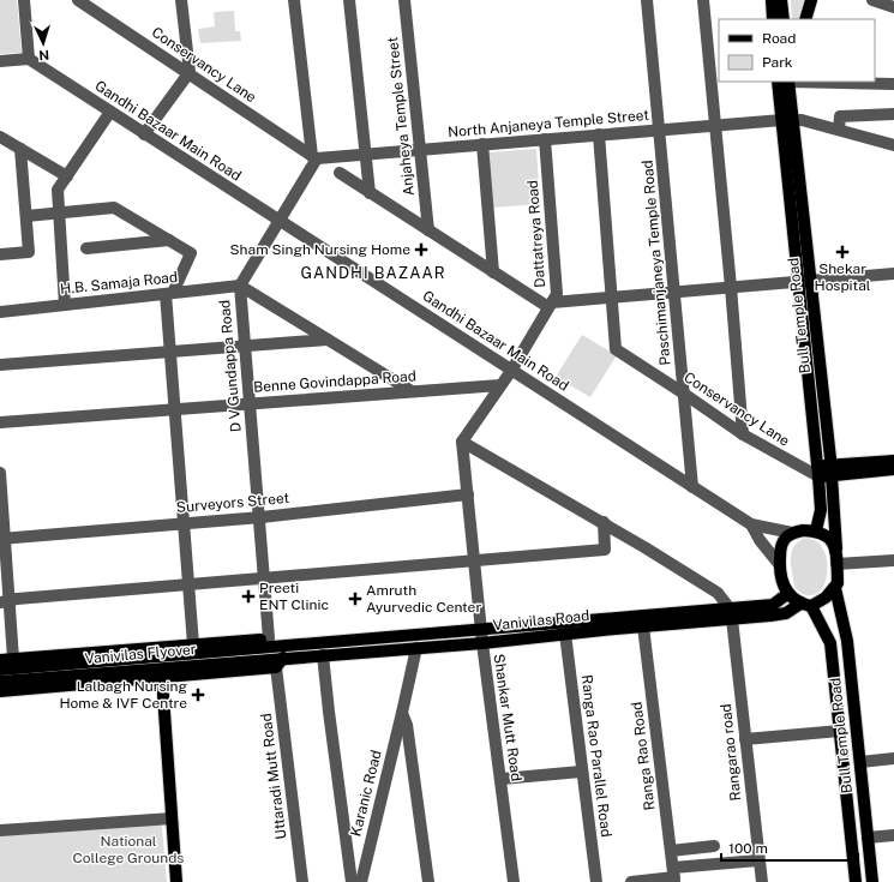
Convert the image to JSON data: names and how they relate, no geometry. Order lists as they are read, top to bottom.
{
  "streets": {
    "main road": ["Bull Temple Road", "Vanivilas Road", "Vanivilas Flyover"],
    "street": [
      "Conservancy Lane",
      "Anjaheya Temple Street",
      "North Anjaneya Temple Street",
      "Gandhi Bazaar Main Road",
      "Dattatreya Road",
      "Paschimanjaneya Temple Road",
      "H.B. Samaja Road",
      "D V Gundappa Road",
      "Benne Govindappa Road",
      "Surveyors Street",
      "Shankar Mutt Road",
      "Rangarao road",
      "Ranga Rao Parallel Road",
      "Ranga Rao Road",
      "Uttaradi Mutt Road",
      "Karanic Road"
    ]
  },
  "crossings": [
    ["Conservancy Lane", "North Anjaneya Temple Street"],
    ["Conservancy Lane", "Paschimanjaneya Temple Road"],
    ["Conservancy Lane", "Bull Temple Road"],
    ["Conservancy Lane", "D V Gundappa Road"],
    ["Anjaheya Temple Street", "North Anjaneya Temple Street"],
    ["North Anjaneya Temple Street", "Dattatreya Road"],
    ["North Anjaneya Temple Street", "Paschimanjaneya Temple Road"],
    ["North Anjaneya Temple Street", "Bull Temple Road"],
    ["North Anjaneya Temple Street", "D V Gundappa Road"],
    ["Gandhi Bazaar Main Road", "Dattatreya Road"],
    ["Gandhi Bazaar Main Road", "Paschimanjaneya Temple Road"],
    ["Gandhi Bazaar Main Road", "D V Gundappa Road"],
    ["H.B. Samaja Road", "D V Gundappa Road"],
    ["Bull Temple Road", "Vanivilas Road"],
    ["D V Gundappa Road", "Benne Govindappa Road"],
    ["D V Gundappa Road", "Surveyors Street"],
    ["D V Gundappa Road", "Vanivilas Road"],
    ["D V Gundappa Road", "Vanivilas Flyover"],
    ["Surveyors Street", "Shankar Mutt Road"],
    ["Vanivilas Road", "Vanivilas Flyover"],
    ["Vanivilas Road", "Shankar Mutt Road"],
    ["Vanivilas Road", "Rangarao road"],
    ["Vanivilas Road", "Ranga Rao Parallel Road"],
    ["Vanivilas Road", "Ranga Rao Road"],
    ["Vanivilas Road", "Uttaradi Mutt Road"],
    ["Vanivilas Road", "Karanic Road"],
    ["Vanivilas Flyover", "Uttaradi Mutt Road"]
  ],
  "districts": ["GANDHI BAZAAR"],
  "parks": ["National College Grounds"],
  "places": {
    "health": [
      "Sham Singh Nursing Home",
      "Shekar Hospital",
      "Preeti ENT Clinic",
      "Amruth Ayurvedic Center",
      "Lalbagh Nursing Home & IVF Centre"
    ]
  },
  "legend": ["Road", "Park"],
  "scale_bar": "100 m",
  "north": "bottom"
}
